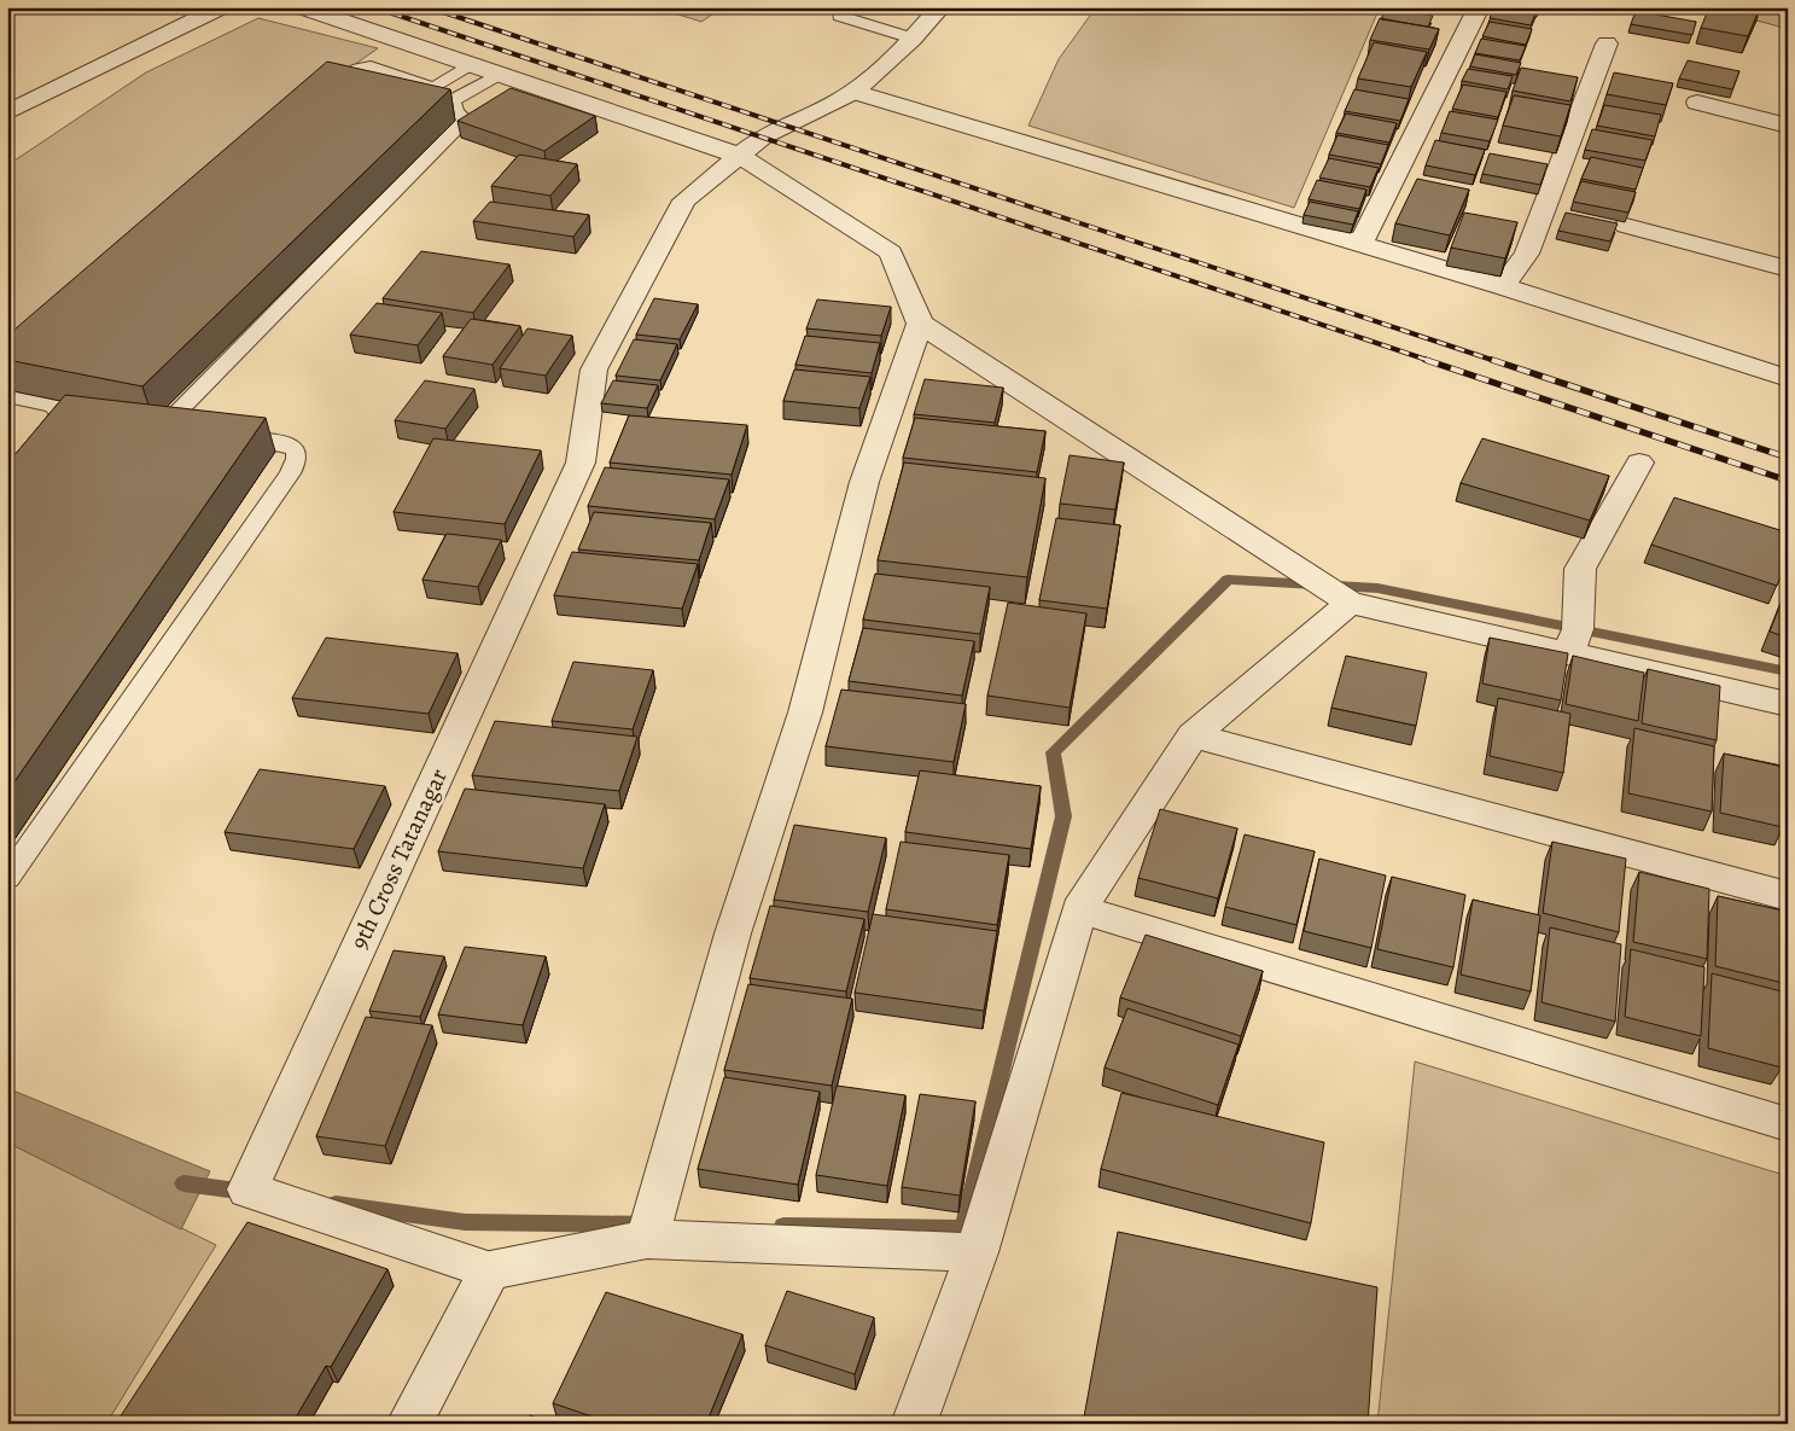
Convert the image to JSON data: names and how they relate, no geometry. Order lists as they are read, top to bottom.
{
  "streets": {
    "street": ["9th Cross Tatanagar"]
  }
}
